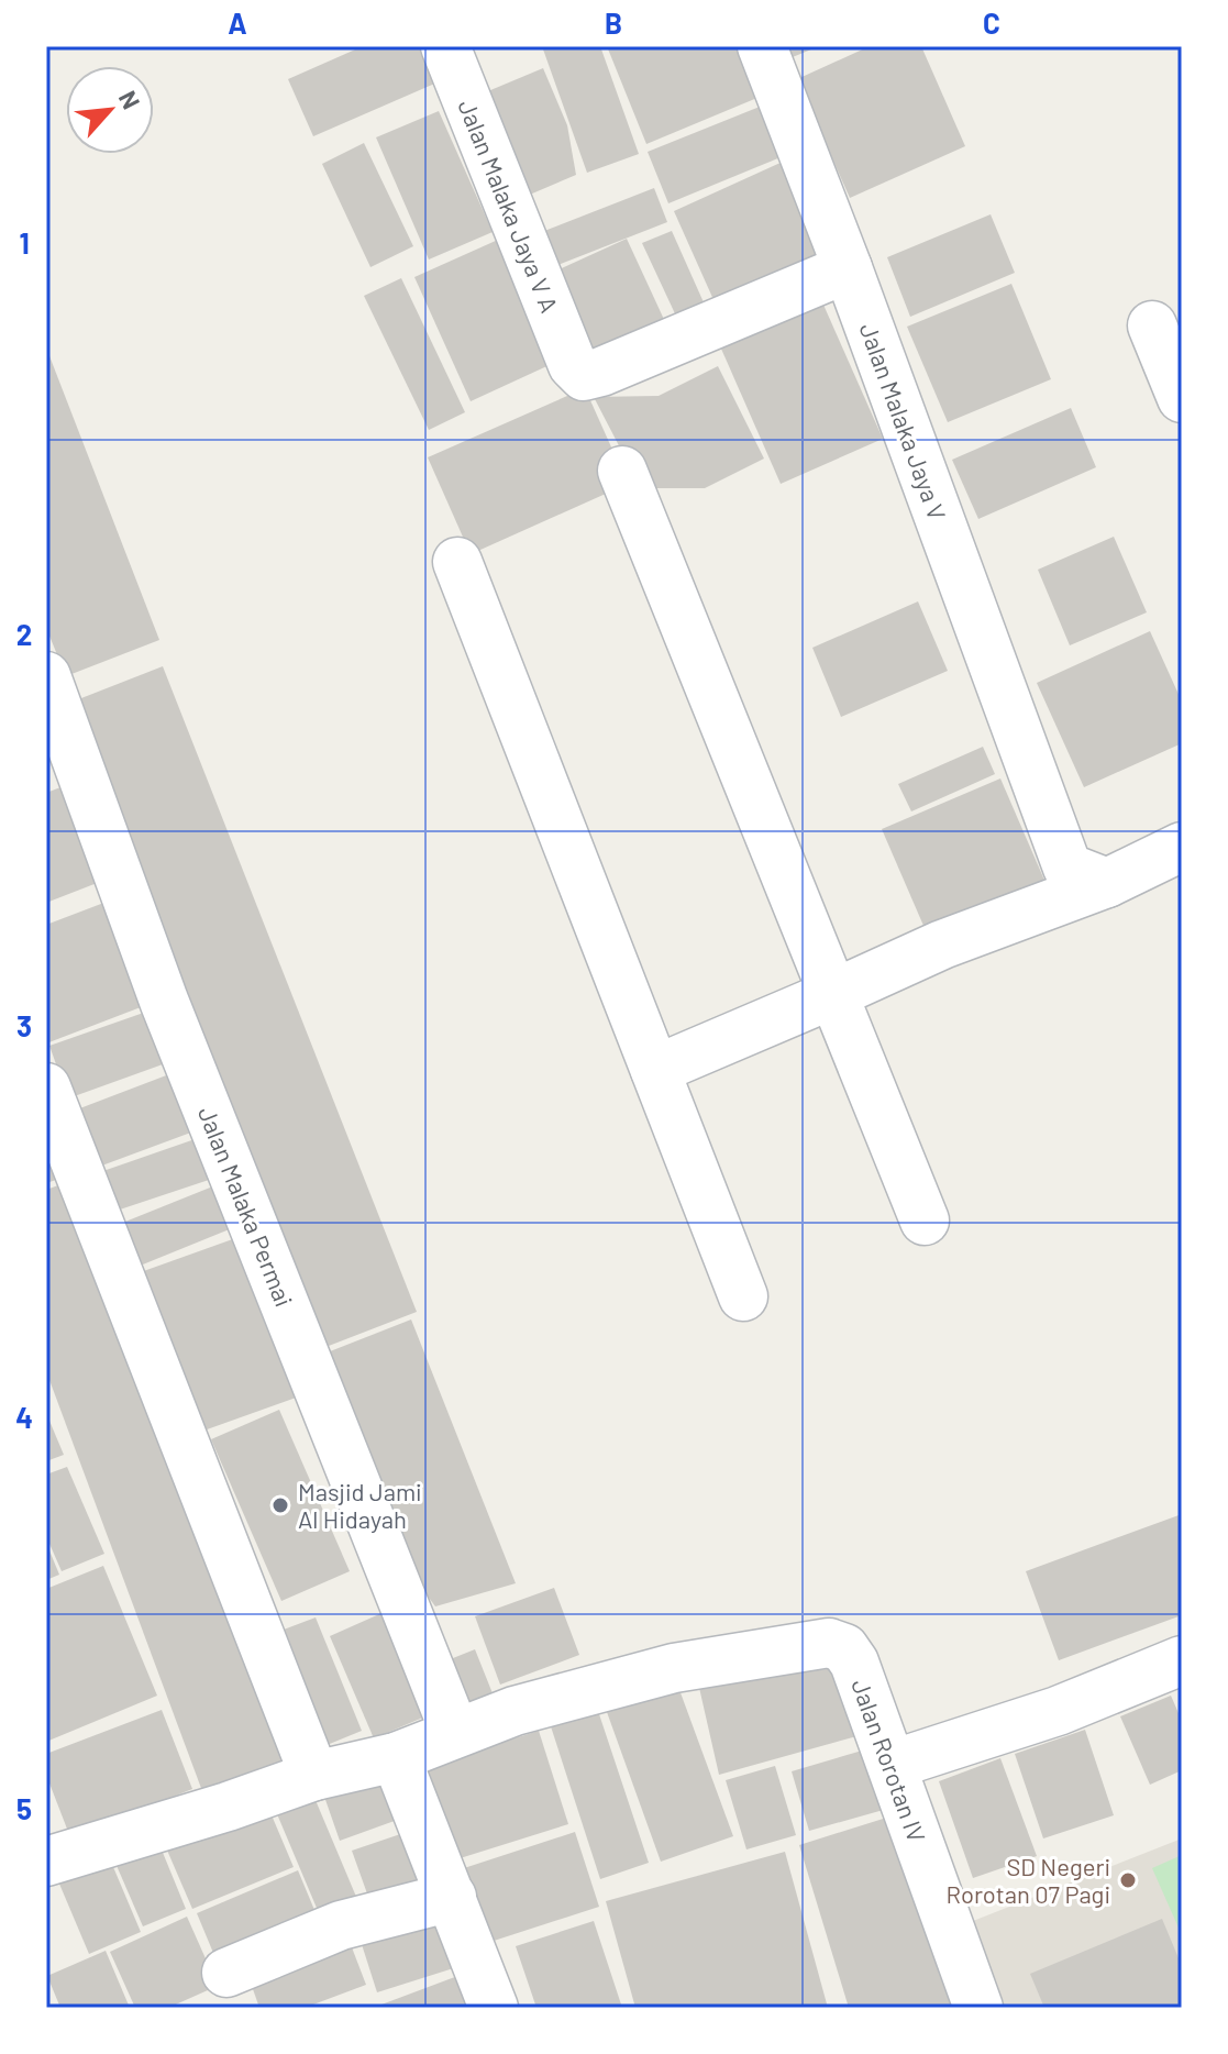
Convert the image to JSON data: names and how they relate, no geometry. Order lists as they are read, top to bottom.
{
  "streets": {
    "street": [
      "Jalan Malaka Jaya V A",
      "Jalan Malaka Jaya V",
      "Jalan Malaka Permai",
      "Jalan Rorotan IV"
    ]
  },
  "crossings": [
    ["Jalan Malaka Jaya V A", "Jalan Malaka Jaya V"],
    ["Jalan Malaka Permai", "Jalan Rorotan IV"]
  ],
  "places": ["Masjid Jami Al Hidayah", "SD Negeri Rorotan 07 Pagi"],
  "north": "top right",
  "grid": {
    "columns": ["A", "B", "C"],
    "rows": [
      "1",
      "2",
      "3",
      "4",
      "5"
    ]
  }
}
